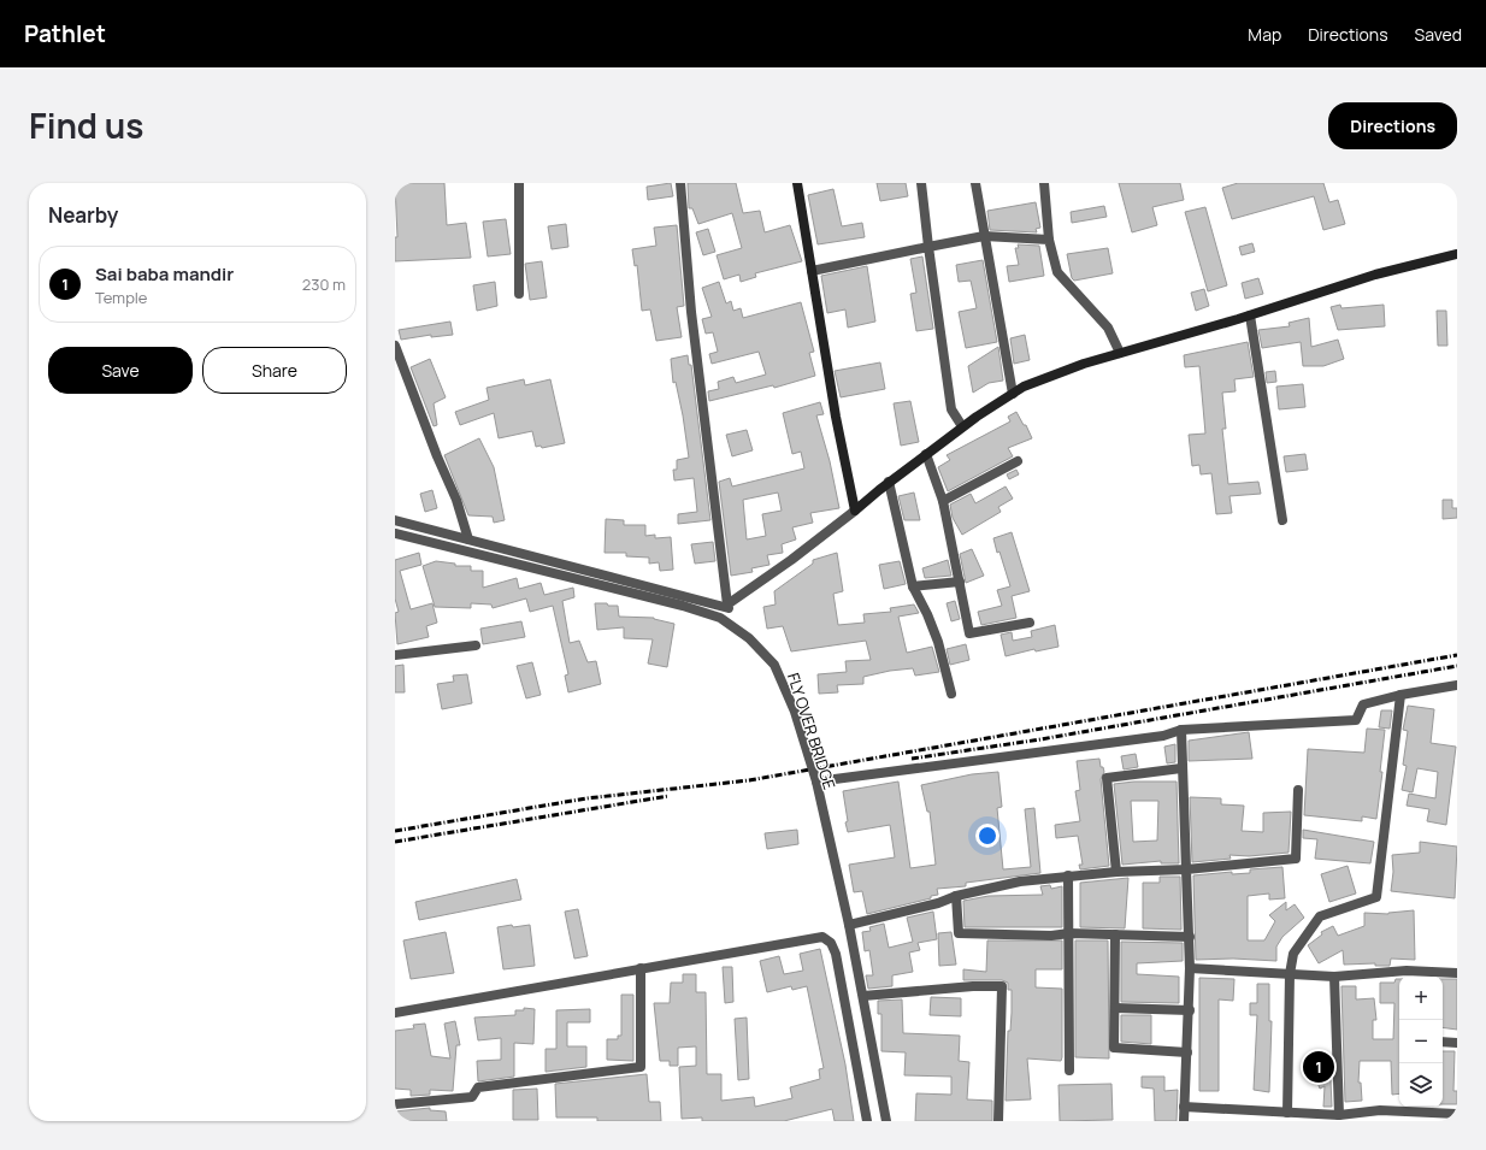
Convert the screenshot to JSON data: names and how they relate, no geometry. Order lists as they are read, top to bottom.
{
  "streets": {
    "street": ["FLY OVER BRIDGE"]
  },
  "page": {
    "header": "Pathlet",
    "nav": ["Map", "Directions", "Saved"],
    "title": "Find us",
    "buttons": [
      "Directions",
      ["Save", "Share"]
    ],
    "heading": "Nearby",
    "list": [
      {
        "mark": "1",
        "name": "Sai baba mandir",
        "note": "Temple",
        "value": "230 m"
      }
    ],
    "map_buttons": ["+", "−"],
    "pins": "1"
  }
}
